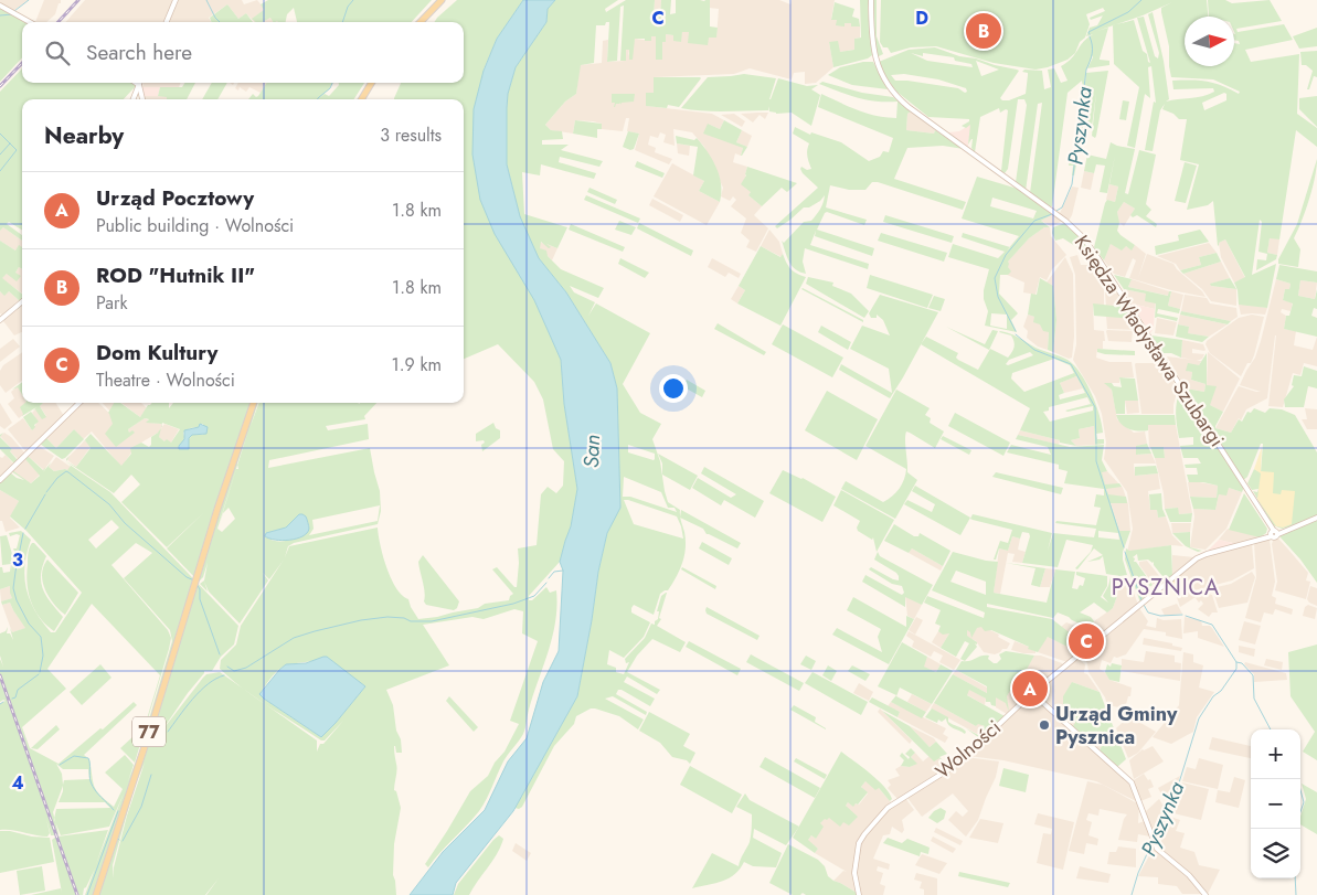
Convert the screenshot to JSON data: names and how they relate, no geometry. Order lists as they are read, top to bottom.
{
  "streets": {
    "main road": ["77"],
    "street": ["Księdza Władysława Szubargi", "Wolności"]
  },
  "crossings": [
    ["Księdza Władysława Szubargi", "Wolności"]
  ],
  "districts": ["PYSZNICA"],
  "water": ["Pyszynka", "San"],
  "places": ["Urząd Gminy Pysznica"],
  "north": "right",
  "page": {
    "pins": ["B", "C", "A"],
    "search": "Search here",
    "heading": ["Nearby", "3 results"],
    "list": [
      {
        "mark": "A",
        "name": "Urząd Pocztowy",
        "note": "Public building · Wolności",
        "value": "1.8 km"
      },
      {
        "mark": "B",
        "name": "ROD \"Hutnik II\"",
        "note": "Park",
        "value": "1.8 km"
      },
      {
        "mark": "C",
        "name": "Dom Kultury",
        "note": "Theatre · Wolności",
        "value": "1.9 km"
      }
    ],
    "map_buttons": ["+", "−"]
  },
  "grid": {
    "columns": ["C", "D"],
    "rows": ["3", "4"]
  }
}
